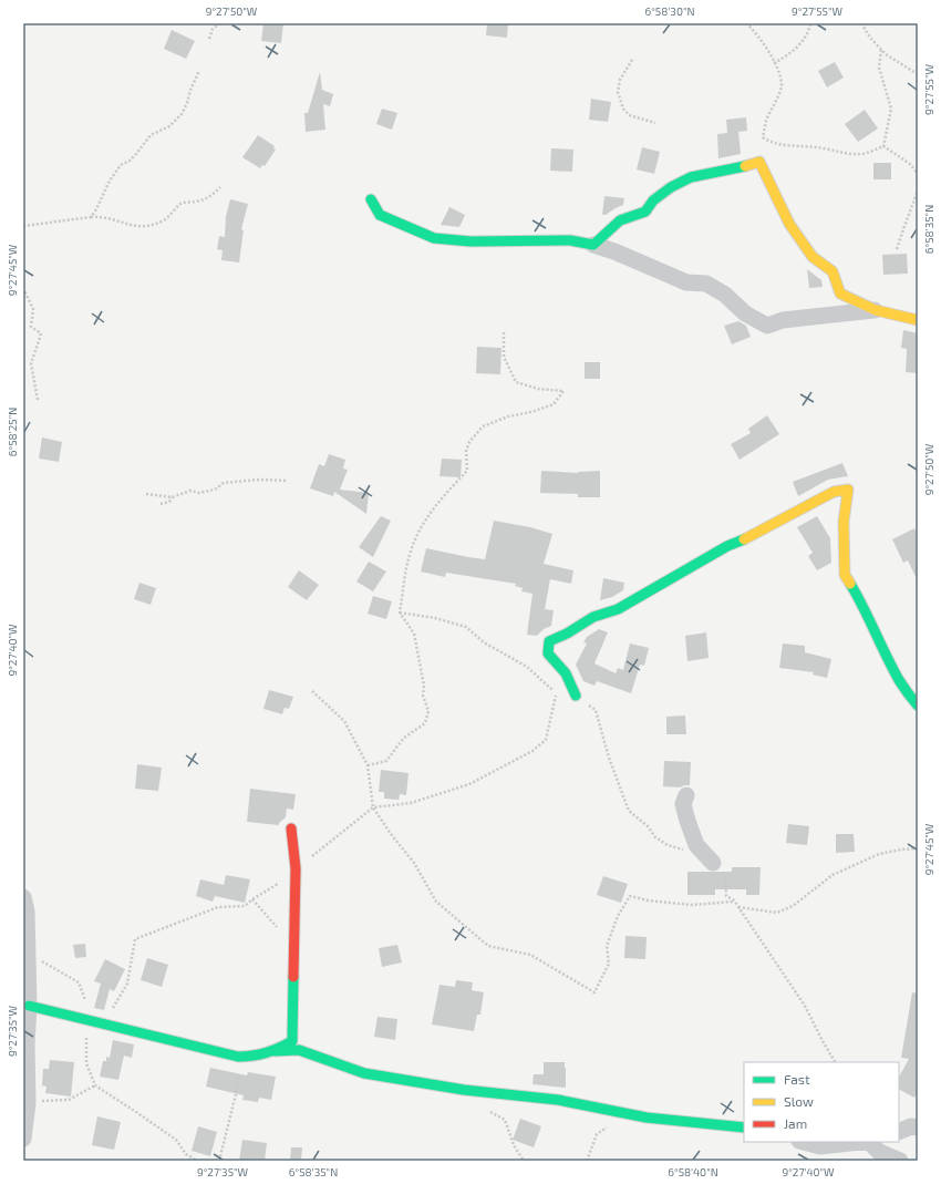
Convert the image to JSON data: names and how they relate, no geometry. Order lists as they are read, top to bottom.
{
  "legend": ["Fast", "Slow", "Jam"],
  "coordinates": [
    "9°27'50\"W",
    "6°58'30\"N",
    "9°27'55\"W",
    "6°58'35\"N",
    "9°27'45\"W",
    "6°58'25\"N",
    "9°27'40\"W",
    "9°27'35\"W",
    "6°58'40\"N"
  ]
}
